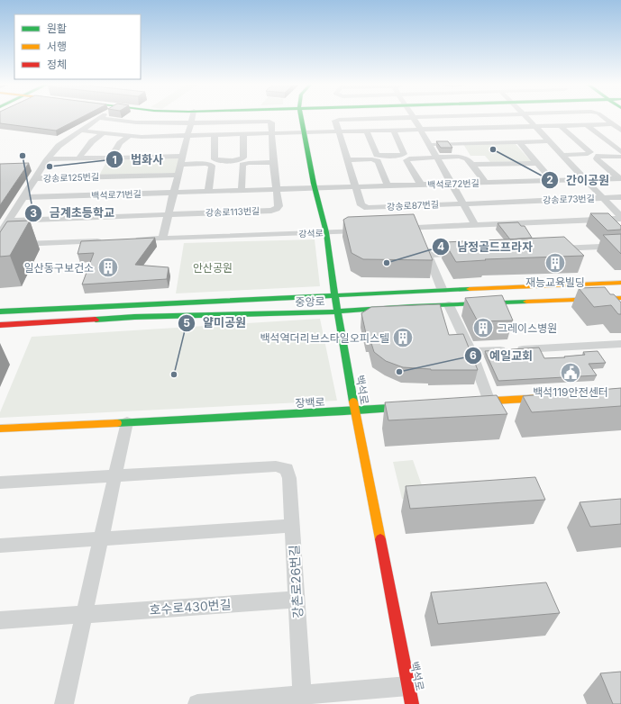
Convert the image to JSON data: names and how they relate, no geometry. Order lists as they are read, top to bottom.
{
  "streets": {
    "main road": ["중앙로", "백석로", "장백로"],
    "street": [
      "강송로125번길",
      "백석로72번길",
      "백석로71번길",
      "강송로73번길",
      "강송로87번길",
      "강송로113번길",
      "강석로",
      "강촌로26번길",
      "호수로430번길"
    ]
  },
  "crossings": [
    ["강송로125번길", "백석로71번길"],
    ["강송로125번길", "강송로113번길"],
    ["백석로72번길", "백석로71번길"],
    ["백석로72번길", "강송로73번길"],
    ["백석로72번길", "강송로87번길"],
    ["백석로72번길", "백석로"],
    ["백석로71번길", "강송로113번길"],
    ["백석로71번길", "백석로"],
    ["강송로73번길", "강송로87번길"],
    ["강석로", "백석로"],
    ["중앙로", "백석로"],
    ["백석로", "장백로"],
    ["강촌로26번길", "호수로430번길"]
  ],
  "parks": ["안산공원"],
  "places": {
    "other": [
      "간이공원",
      "금계초등학교",
      "법화사",
      "남정골드프라자",
      "예일교회",
      "얄미공원"
    ],
    "building": [
      "재능교육빌딩",
      "일산동구보건소",
      "그레이스병원",
      "백석역더리브스타일오피스텔"
    ],
    "public building": ["백석119안전센터"]
  },
  "legend": ["원활", "서행", "정체"]
}
